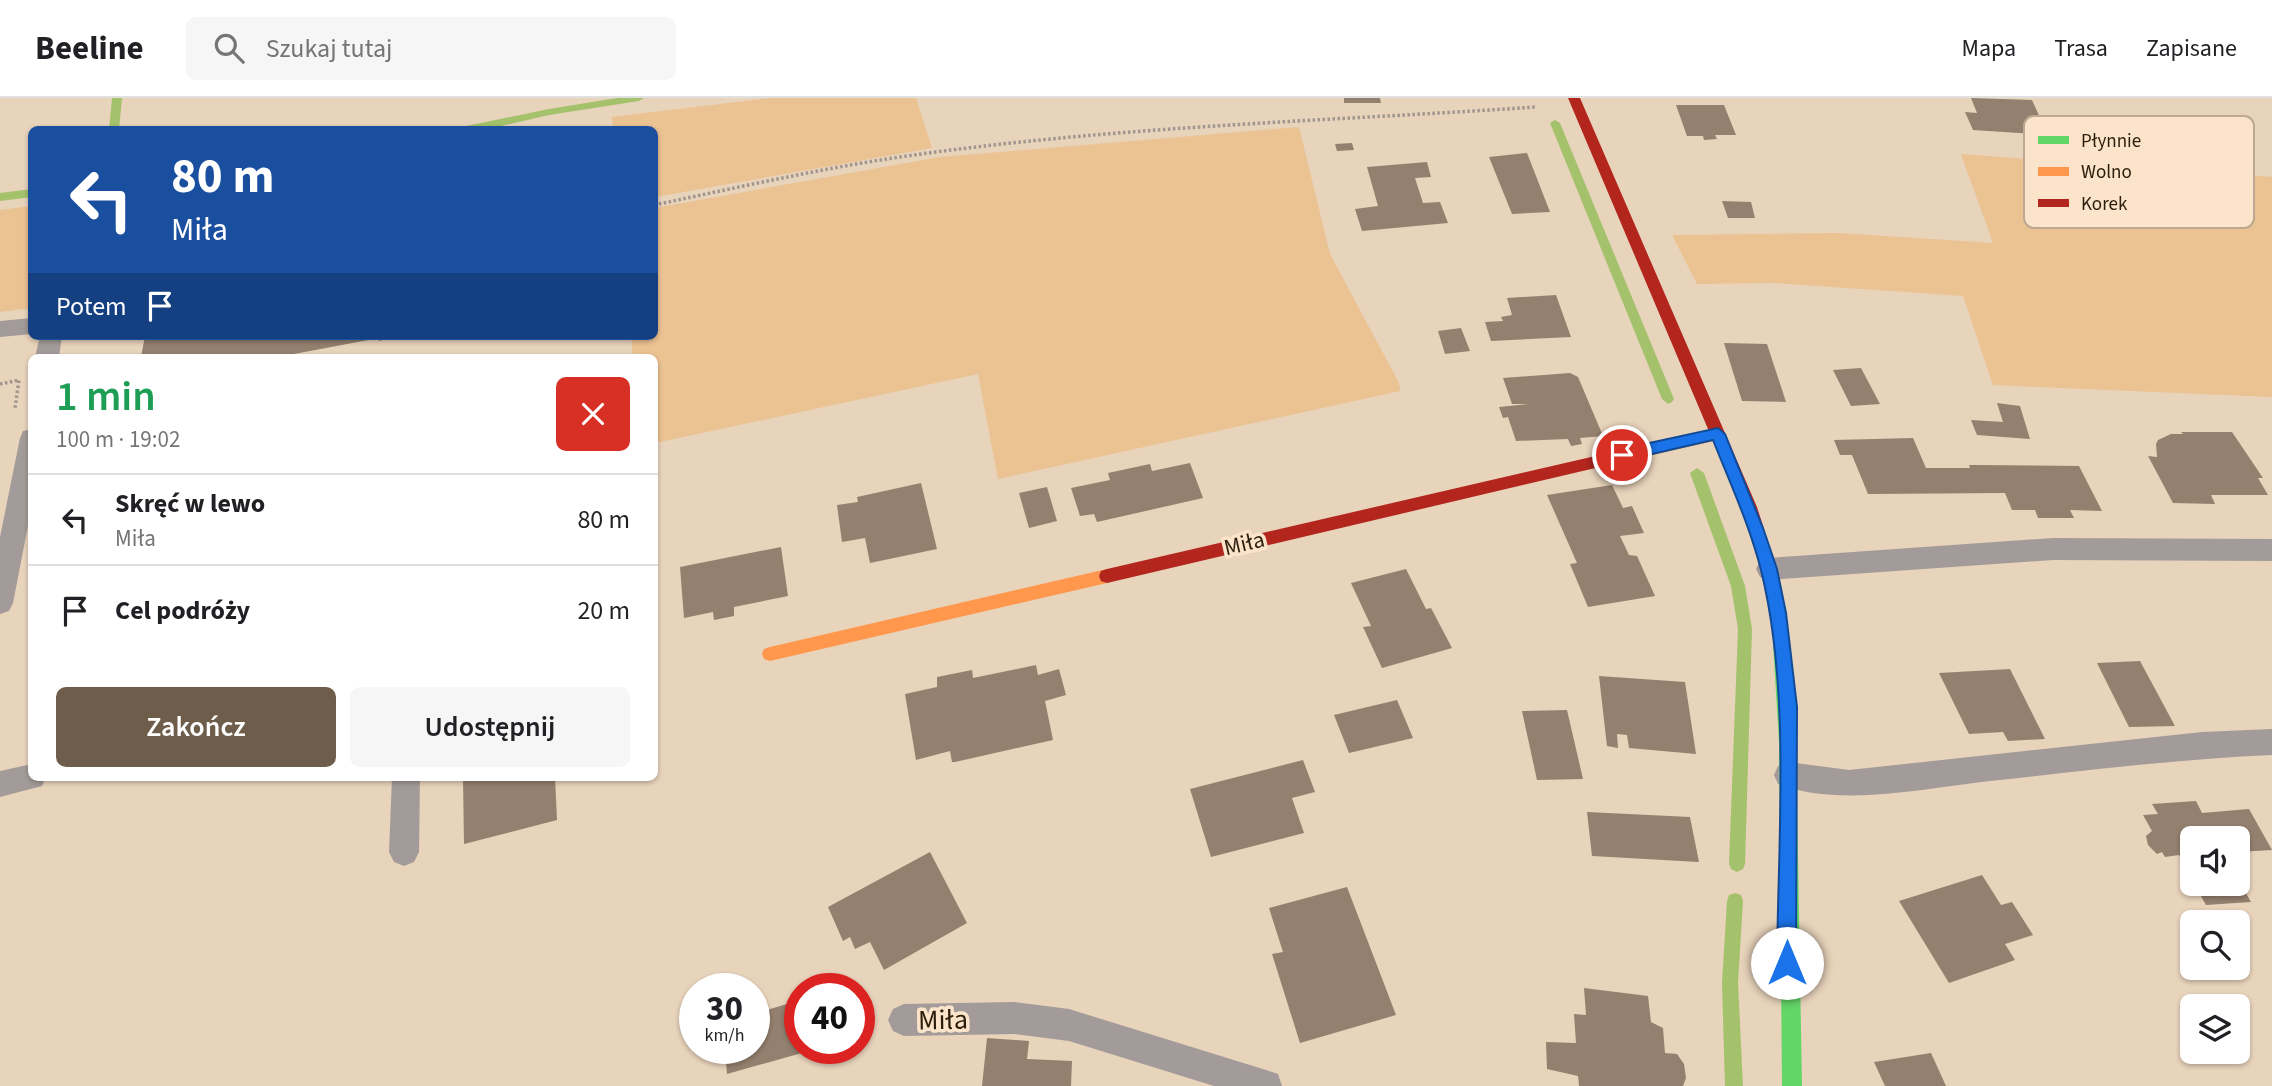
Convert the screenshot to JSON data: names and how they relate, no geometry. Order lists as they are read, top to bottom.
{
  "streets": {
    "street": ["Miła"]
  },
  "legend": ["Płynnie", "Wolno", "Korek"],
  "page": {
    "header": "Beeline",
    "search": "Szukaj tutaj",
    "nav": ["Mapa", "Trasa", "Zapisane"],
    "turn": ["80 m", "Miła"],
    "then": "Potem",
    "heading": ["1 min", "100 m · 19:02"],
    "list": [
      {
        "name": "Skręć w lewo",
        "note": "Miła",
        "value": "80 m"
      },
      {
        "name": "Cel podróży",
        "value": "20 m"
      }
    ],
    "buttons": ["Zakończ", "Udostępnij"],
    "speed": "30 km/h",
    "limit": "40"
  }
}
